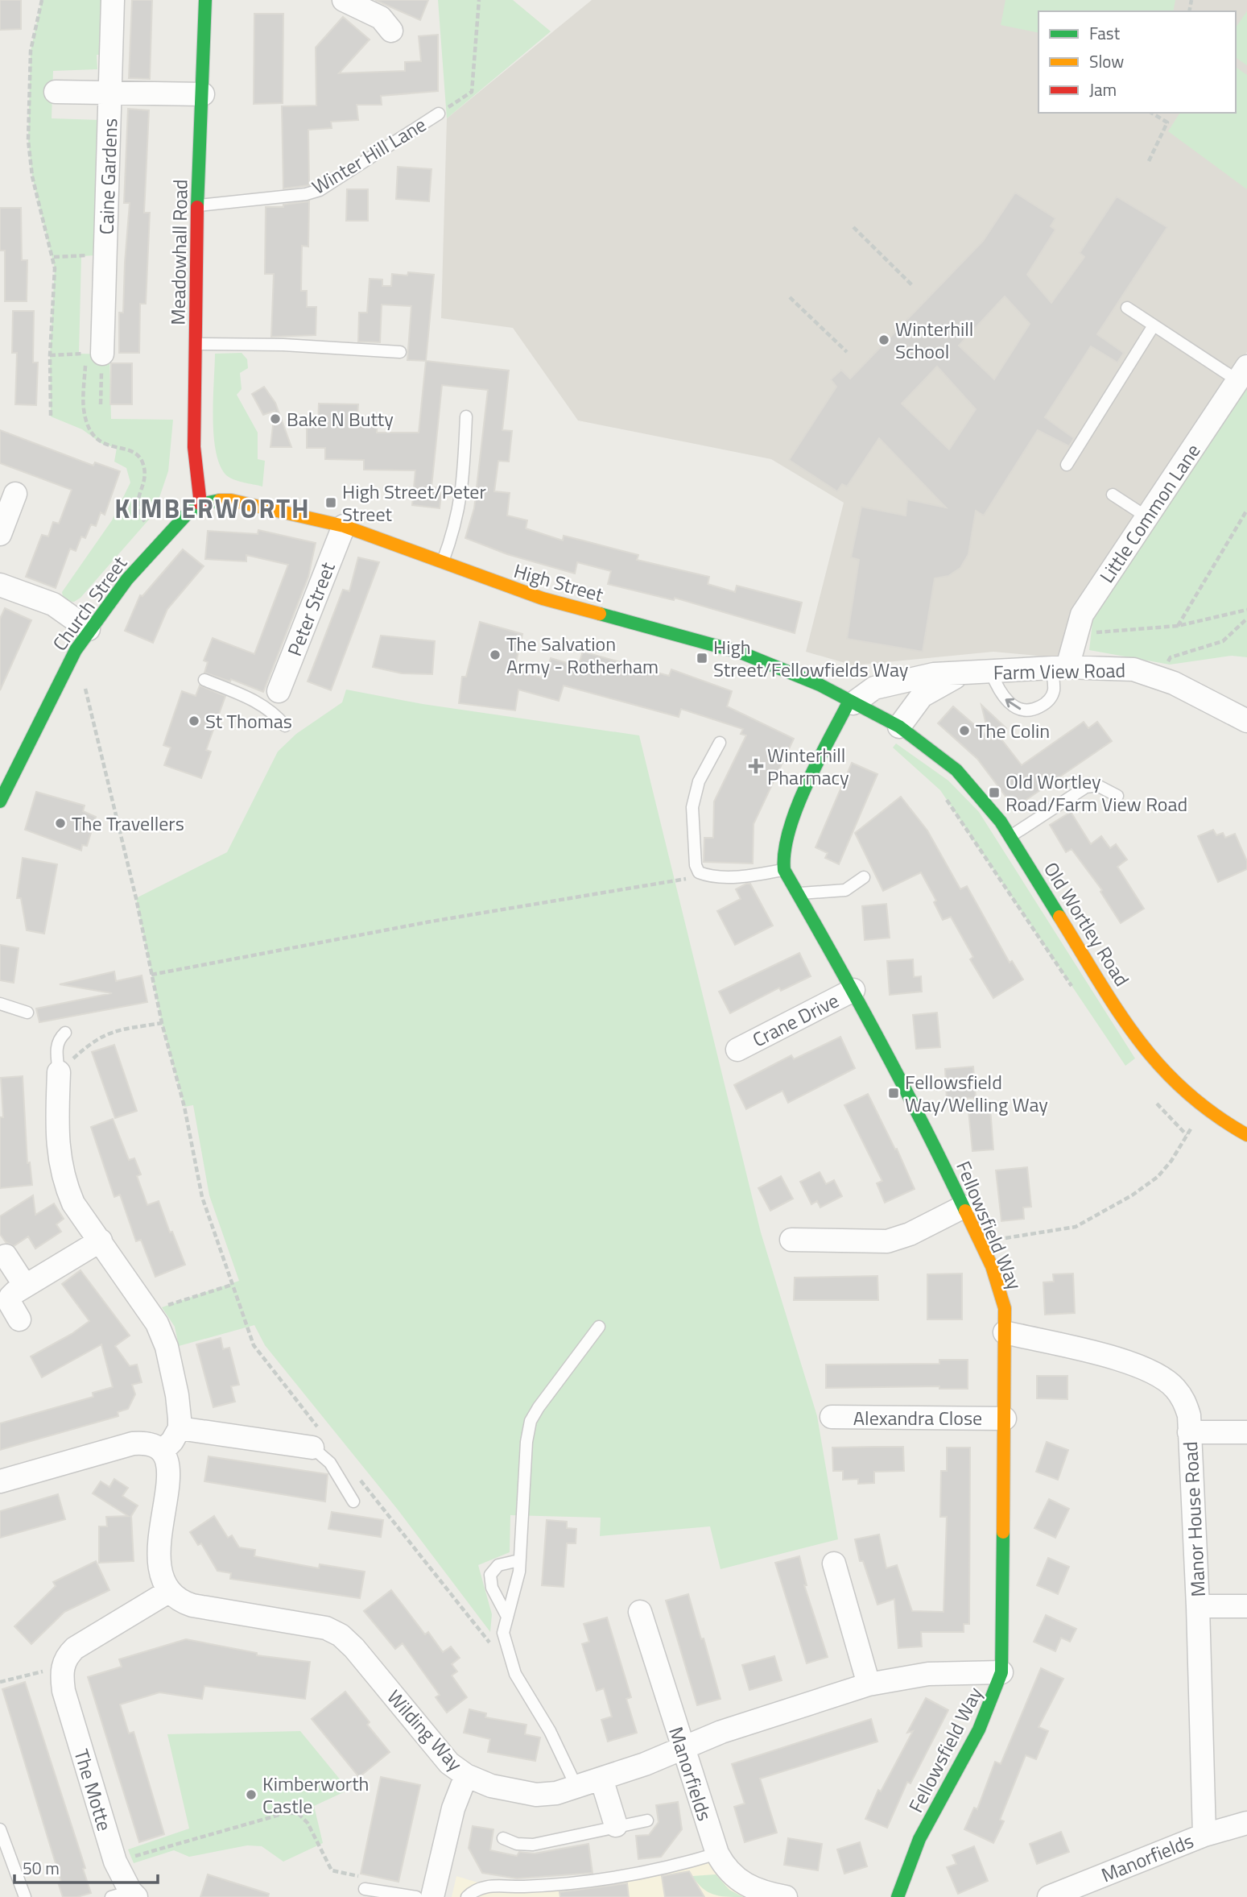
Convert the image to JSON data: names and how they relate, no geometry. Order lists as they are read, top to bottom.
{
  "streets": {
    "street": [
      "Caine Gardens",
      "Meadowhall Road",
      "Little Common Lane",
      "High Street",
      "Church Street",
      "Peter Street",
      "Farm View Road",
      "Old Wortley Road",
      "Crane Drive",
      "Fellowsfield Way",
      "Alexandra Close",
      "Manor House Road",
      "Wilding Way",
      "Manorfields",
      "The Motte"
    ],
    "lane": ["Winter Hill Lane"]
  },
  "crossings": [
    ["Winter Hill Lane", "Meadowhall Road"],
    ["Meadowhall Road", "High Street"],
    ["Meadowhall Road", "Church Street"],
    ["Little Common Lane", "Farm View Road"],
    ["High Street", "Church Street"],
    ["High Street", "Peter Street"],
    ["High Street", "Farm View Road"],
    ["High Street", "Old Wortley Road"],
    ["High Street", "Fellowsfield Way"],
    ["Farm View Road", "Old Wortley Road"],
    ["Farm View Road", "Fellowsfield Way"],
    ["Crane Drive", "Fellowsfield Way"],
    ["Fellowsfield Way", "Alexandra Close"],
    ["Fellowsfield Way", "Manor House Road"],
    ["Fellowsfield Way", "Wilding Way"],
    ["Manor House Road", "Manorfields"],
    ["Wilding Way", "Manorfields"]
  ],
  "districts": ["KIMBERWORTH"],
  "places": {
    "other": [
      "Winterhill School",
      "Bake N Butty",
      "The Salvation Army - Rotherham",
      "St Thomas",
      "The Colin",
      "The Travellers",
      "Kimberworth Castle"
    ],
    "transit": [
      "High Street/Peter Street",
      "High Street/Fellowfields Way",
      "Old Wortley Road/Farm View Road",
      "Fellowsfield Way/Welling Way"
    ],
    "health": ["Winterhill Pharmacy"]
  },
  "legend": ["Fast", "Slow", "Jam"],
  "scale_bar": "50 m"
}
